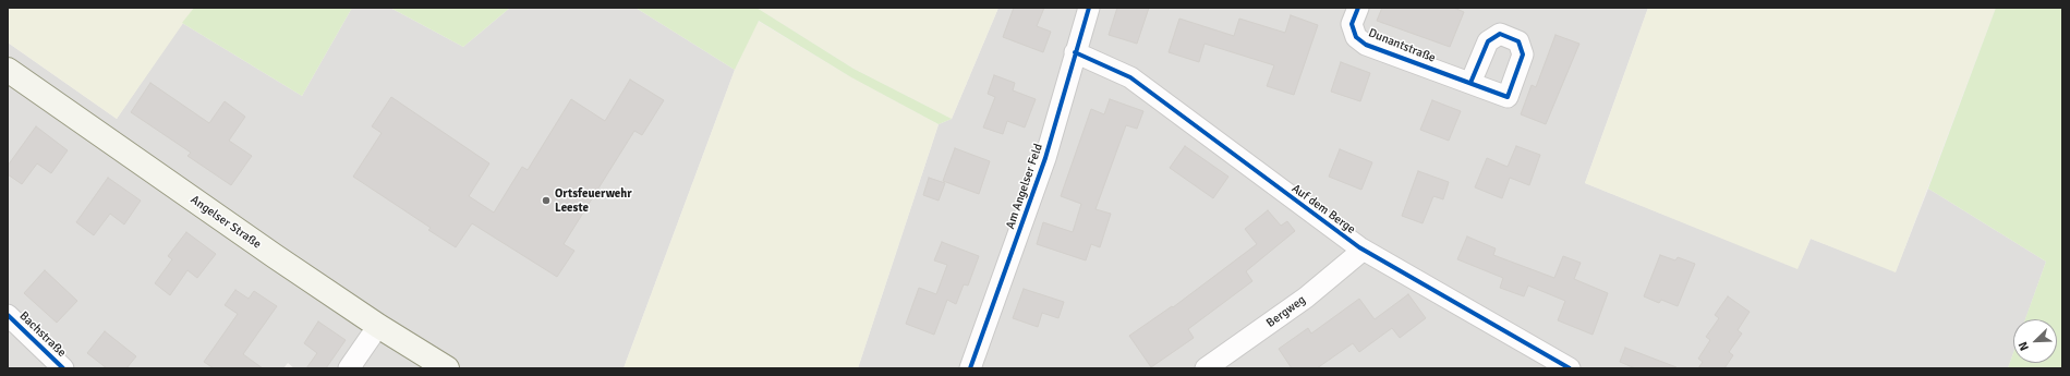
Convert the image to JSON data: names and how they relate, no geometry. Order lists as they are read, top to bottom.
{
  "streets": {
    "main road": ["Angelser Straße"],
    "street": [
      "Dunantstraße",
      "Am Angelser Feld",
      "Auf dem Berge",
      "Bergweg",
      "Bachstraße"
    ]
  },
  "crossings": [
    ["Am Angelser Feld", "Auf dem Berge"],
    ["Auf dem Berge", "Bergweg"]
  ],
  "places": ["Ortsfeuerwehr Leeste"],
  "north": "bottom left"
}
